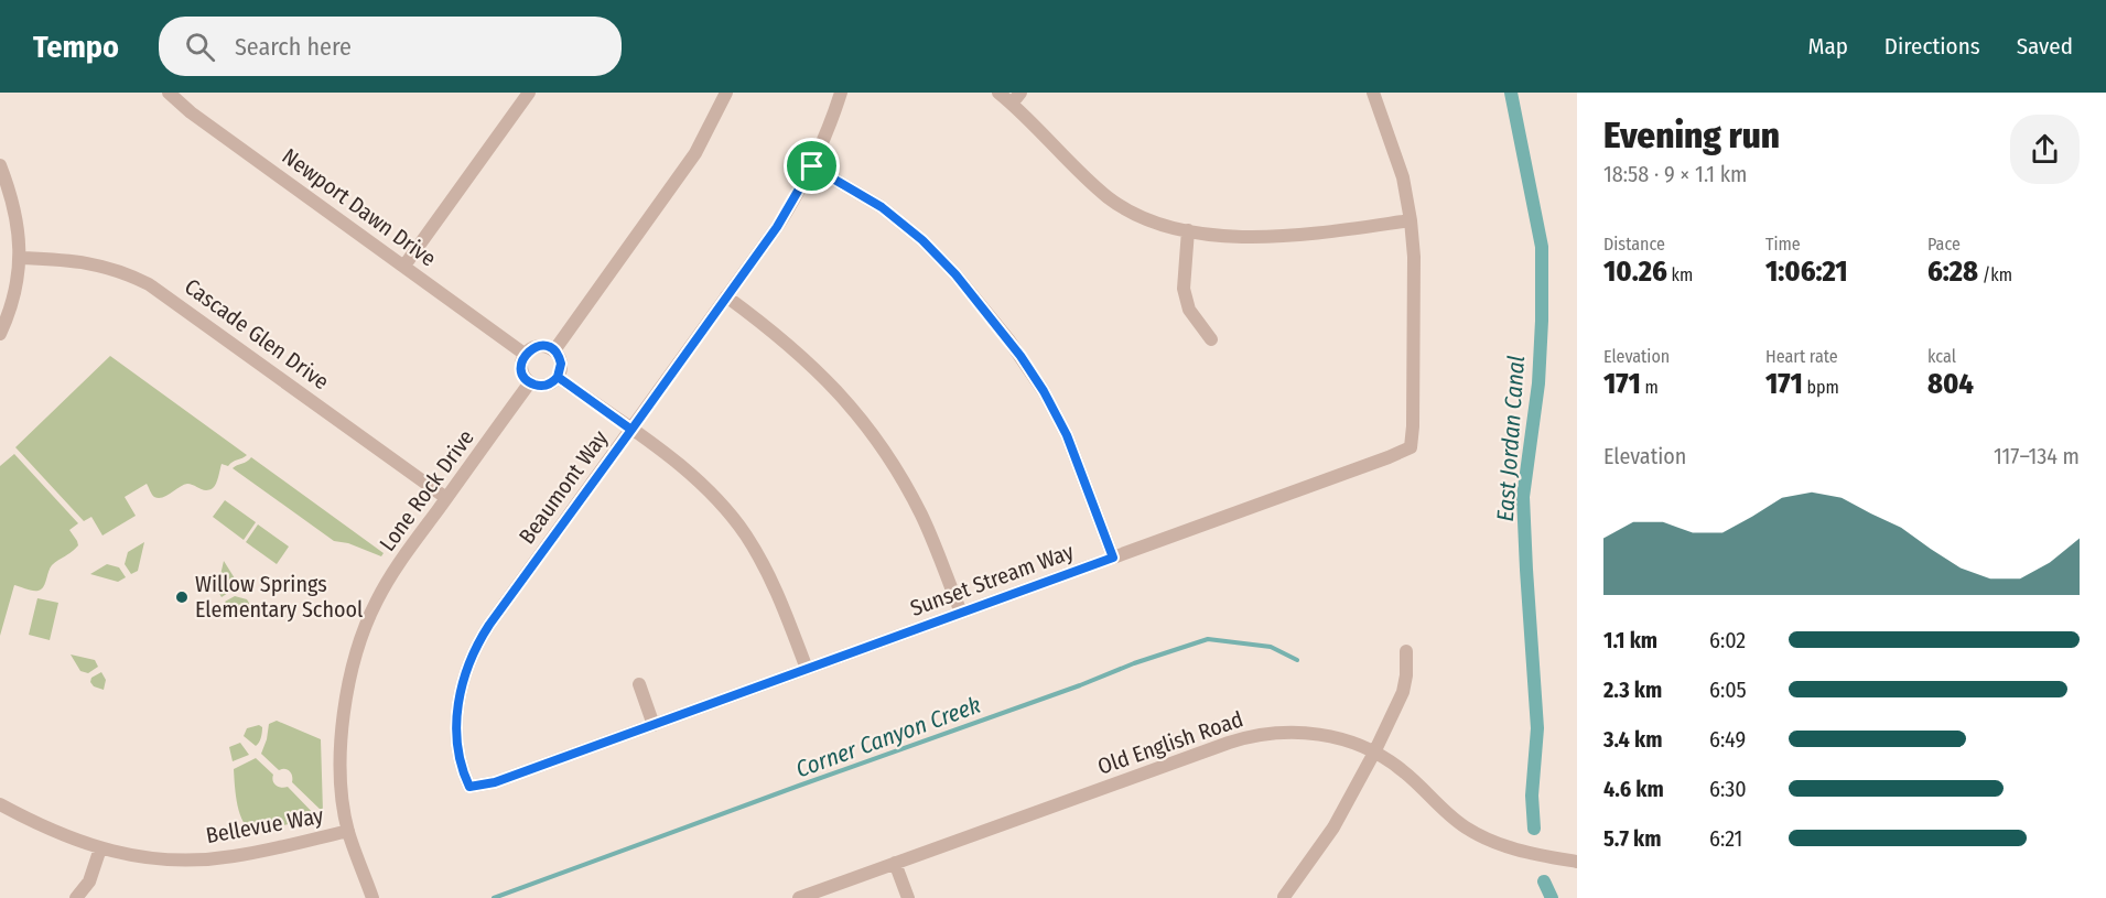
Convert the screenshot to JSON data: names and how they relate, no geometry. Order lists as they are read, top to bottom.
{
  "streets": {
    "street": [
      "Newport Dawn Drive",
      "Cascade Glen Drive",
      "Beaumont Way",
      "Lone Rock Drive",
      "Sunset Stream Way",
      "Old English Road",
      "Bellevue Way"
    ]
  },
  "crossings": [
    ["Newport Dawn Drive", "Lone Rock Drive"],
    ["Cascade Glen Drive", "Lone Rock Drive"],
    ["Beaumont Way", "Sunset Stream Way"],
    ["Lone Rock Drive", "Bellevue Way"]
  ],
  "water": ["East Jordan Canal", "Corner Canyon Creek"],
  "places": ["Willow Springs Elementary School"],
  "page": {
    "header": "Tempo",
    "search": "Search here",
    "nav": ["Map", "Directions", "Saved"],
    "heading": ["Evening run", "18:58 · 9 × 1.1 km"],
    "stats": [
      ["Distance", "10.26 km"],
      ["Time", "1:06:21"],
      ["Pace", "6:28 /km"],
      ["Elevation", "171 m"],
      ["Heart rate", "171 bpm"],
      ["kcal", "804"]
    ],
    "chart": ["Elevation", "117–134 m"],
    "list": [
      {
        "name": "1.1 km",
        "note": "6:02"
      },
      {
        "name": "2.3 km",
        "note": "6:05"
      },
      {
        "name": "3.4 km",
        "note": "6:49"
      },
      {
        "name": "4.6 km",
        "note": "6:30"
      },
      {
        "name": "5.7 km",
        "note": "6:21"
      }
    ]
  }
}
